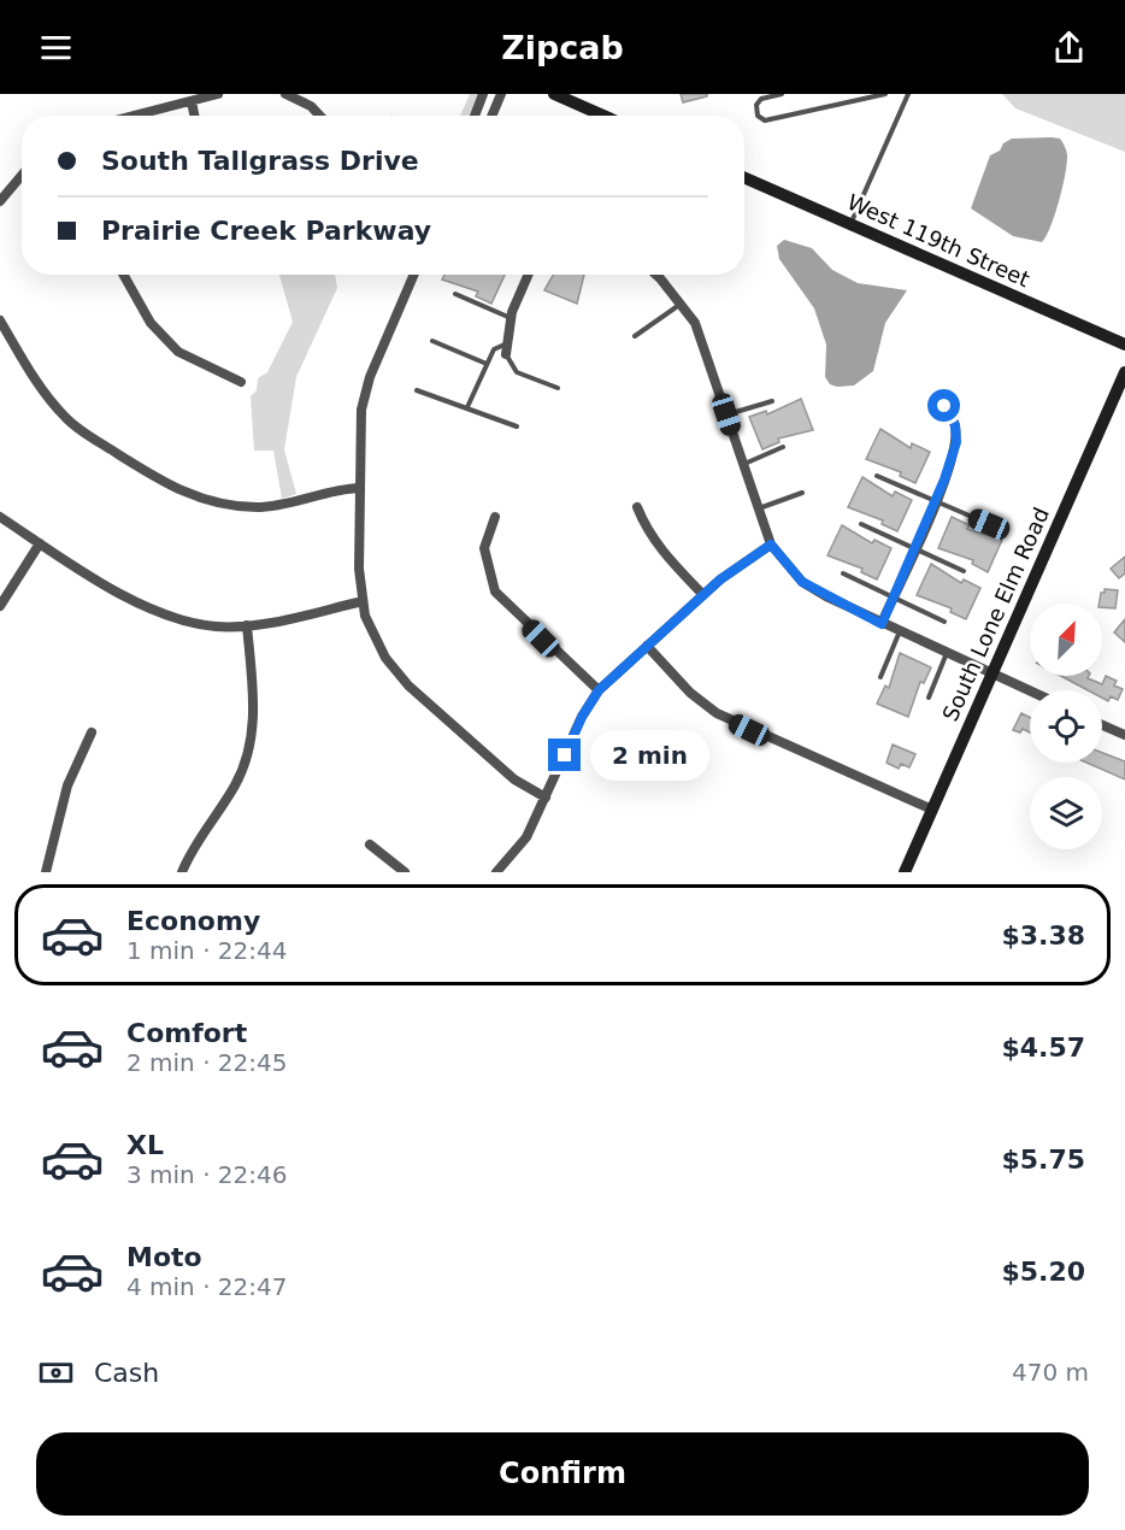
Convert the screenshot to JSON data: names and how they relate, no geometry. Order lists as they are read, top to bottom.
{
  "streets": {
    "street": ["West 119th Street", "South Lone Elm Road"]
  },
  "north": "top right",
  "page": {
    "header": "Zipcab",
    "banner": ["South Tallgrass Drive", "Prairie Creek Parkway"],
    "bubble": "2 min",
    "list": [
      {
        "name": "Economy",
        "note": "1 min · 22:44",
        "value": "$3.38"
      },
      {
        "name": "Comfort",
        "note": "2 min · 22:45",
        "value": "$4.57"
      },
      {
        "name": "XL",
        "note": "3 min · 22:46",
        "value": "$5.75"
      },
      {
        "name": "Moto",
        "note": "4 min · 22:47",
        "value": "$5.20"
      }
    ],
    "pay": ["Cash", "470 m"],
    "buttons": "Confirm"
  }
}
